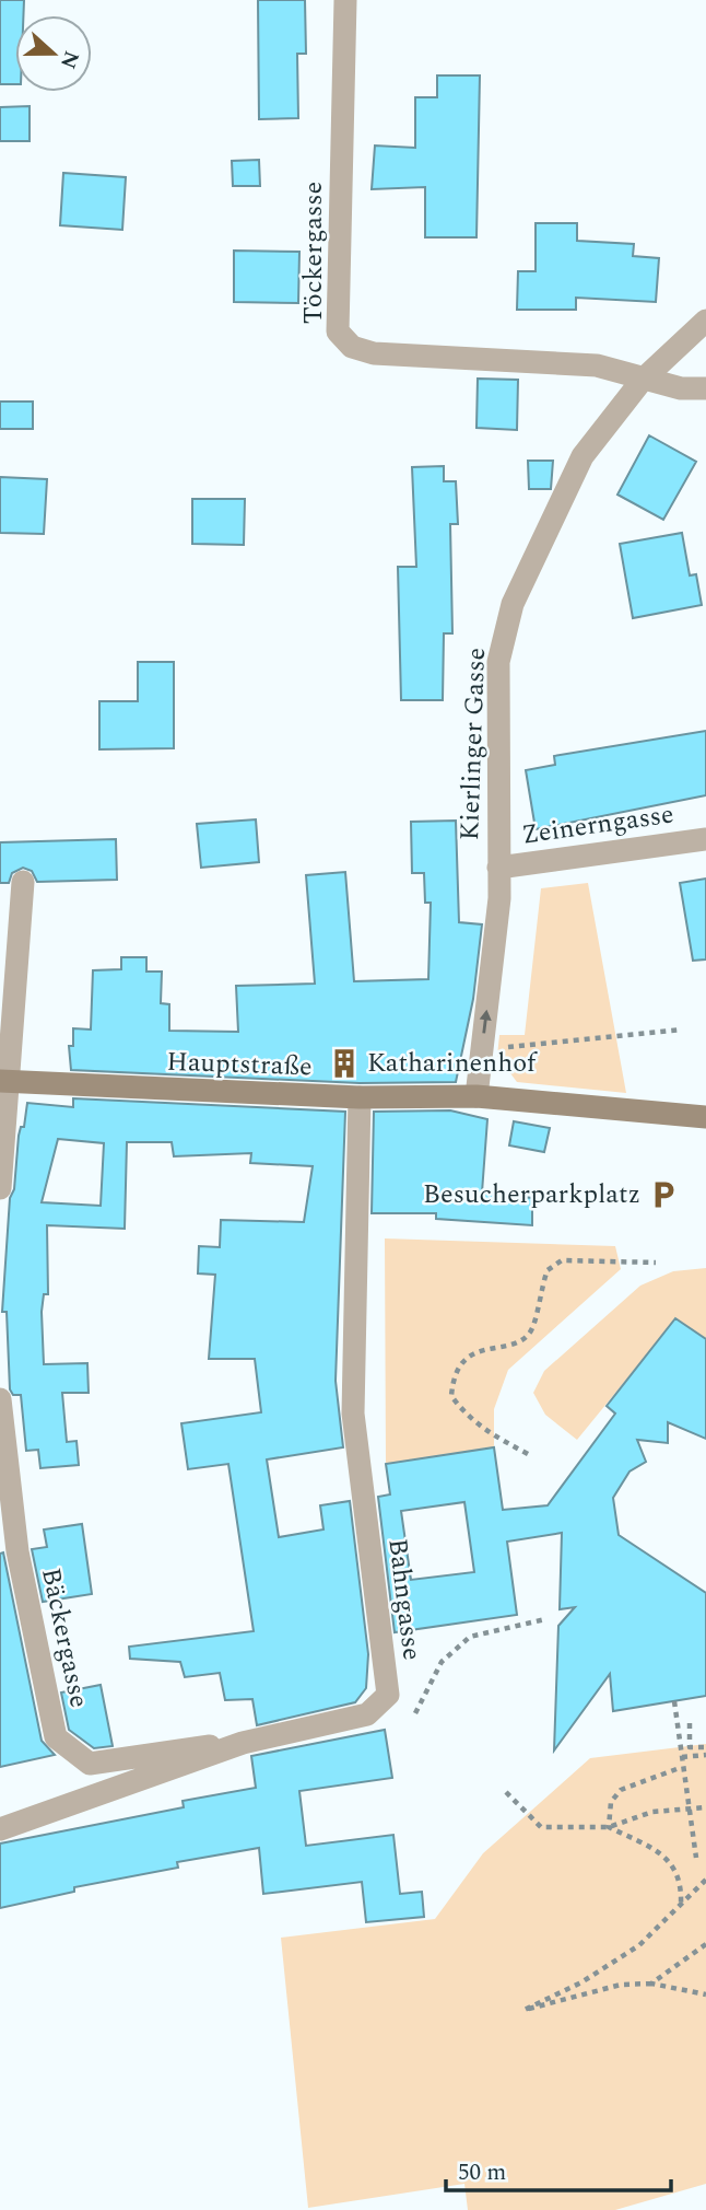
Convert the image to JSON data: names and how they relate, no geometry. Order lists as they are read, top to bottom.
{
  "streets": {
    "main road": ["Hauptstraße"],
    "street": [
      "Töckergasse",
      "Kierlinger Gasse",
      "Zeinerngasse",
      "Bahngasse",
      "Bäckergasse"
    ]
  },
  "crossings": [
    ["Töckergasse", "Kierlinger Gasse"],
    ["Kierlinger Gasse", "Zeinerngasse"],
    ["Kierlinger Gasse", "Hauptstraße"],
    ["Hauptstraße", "Bahngasse"],
    ["Bahngasse", "Bäckergasse"]
  ],
  "places": {
    "building": ["Katharinenhof"],
    "parking": ["Besucherparkplatz"]
  },
  "scale_bar": "50 m",
  "north": "right"
}
